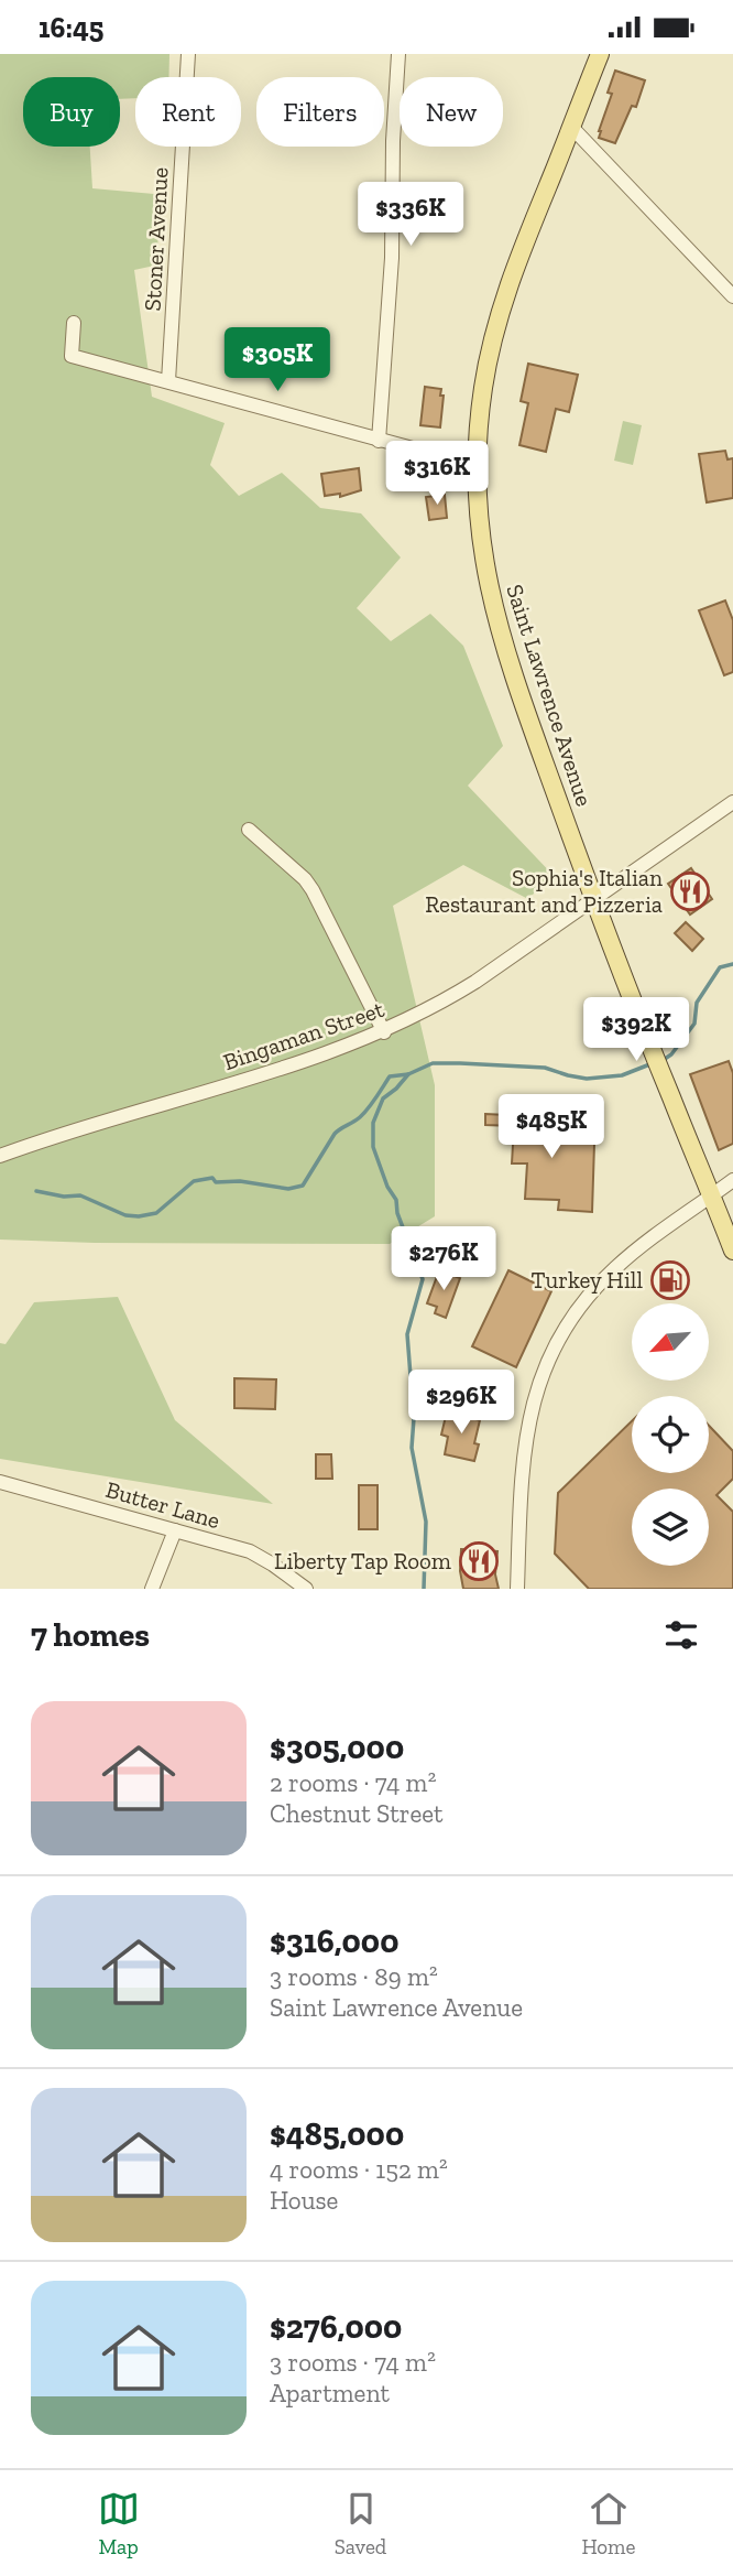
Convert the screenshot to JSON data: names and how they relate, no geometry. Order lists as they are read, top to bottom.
{
  "streets": {
    "main road": ["Saint Lawrence Avenue"],
    "street": ["Stoner Avenue", "Bingaman Street", "Butter Lane"]
  },
  "crossings": [
    ["Saint Lawrence Avenue", "Bingaman Street"]
  ],
  "places": {
    "restaurant": ["Sophia's Italian Restaurant and Pizzeria", "Liberty Tap Room"],
    "fuel station": ["Turkey Hill"]
  },
  "north": "bottom left",
  "page": {
    "status": "16:45",
    "chip": [
      "Buy",
      "Rent",
      "Filters",
      "New"
    ],
    "price": [
      "$336K",
      "$305K",
      "$316K",
      "$392K",
      "$485K",
      "$276K",
      "$296K"
    ],
    "heading": "7 homes",
    "list": [
      {
        "name": "$305,000",
        "note": "2 rooms · 74 m² · Chestnut Street"
      },
      {
        "name": "$316,000",
        "note": "3 rooms · 89 m² · Saint Lawrence Avenue"
      },
      {
        "name": "$485,000",
        "note": "4 rooms · 152 m² · House"
      },
      {
        "name": "$276,000",
        "note": "3 rooms · 74 m² · Apartment"
      }
    ],
    "tabs": ["Map", "Saved", "Home"]
  }
}
